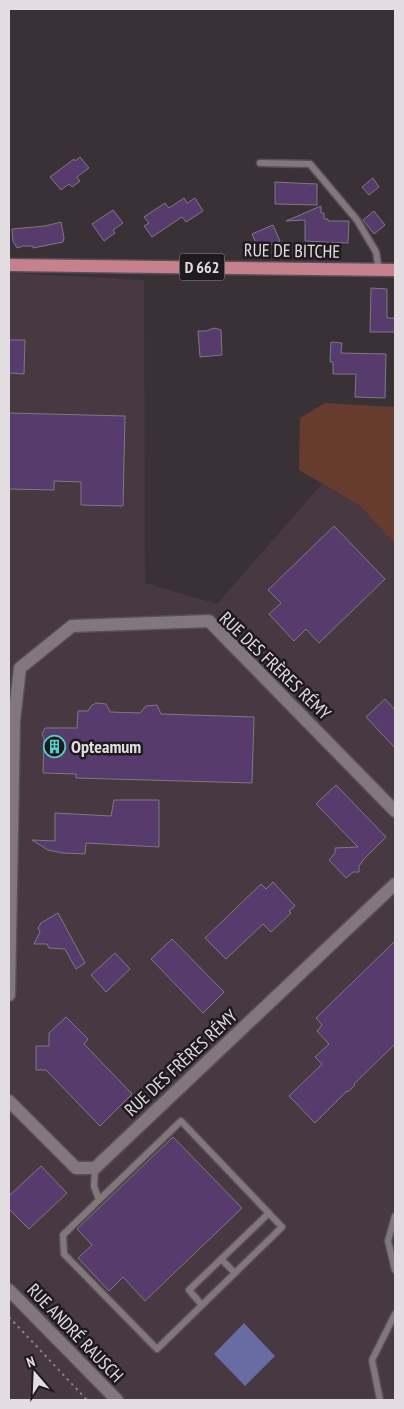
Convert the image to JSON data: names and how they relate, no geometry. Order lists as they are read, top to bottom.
{
  "streets": {
    "main road": ["RUE DE BITCHE", "D 662"],
    "street": ["RUE DES FRÈRES RÉMY", "RUE ANDRÉ RAUSCH"]
  },
  "places": {
    "building": ["Opteamum"]
  },
  "north": "top"
}
